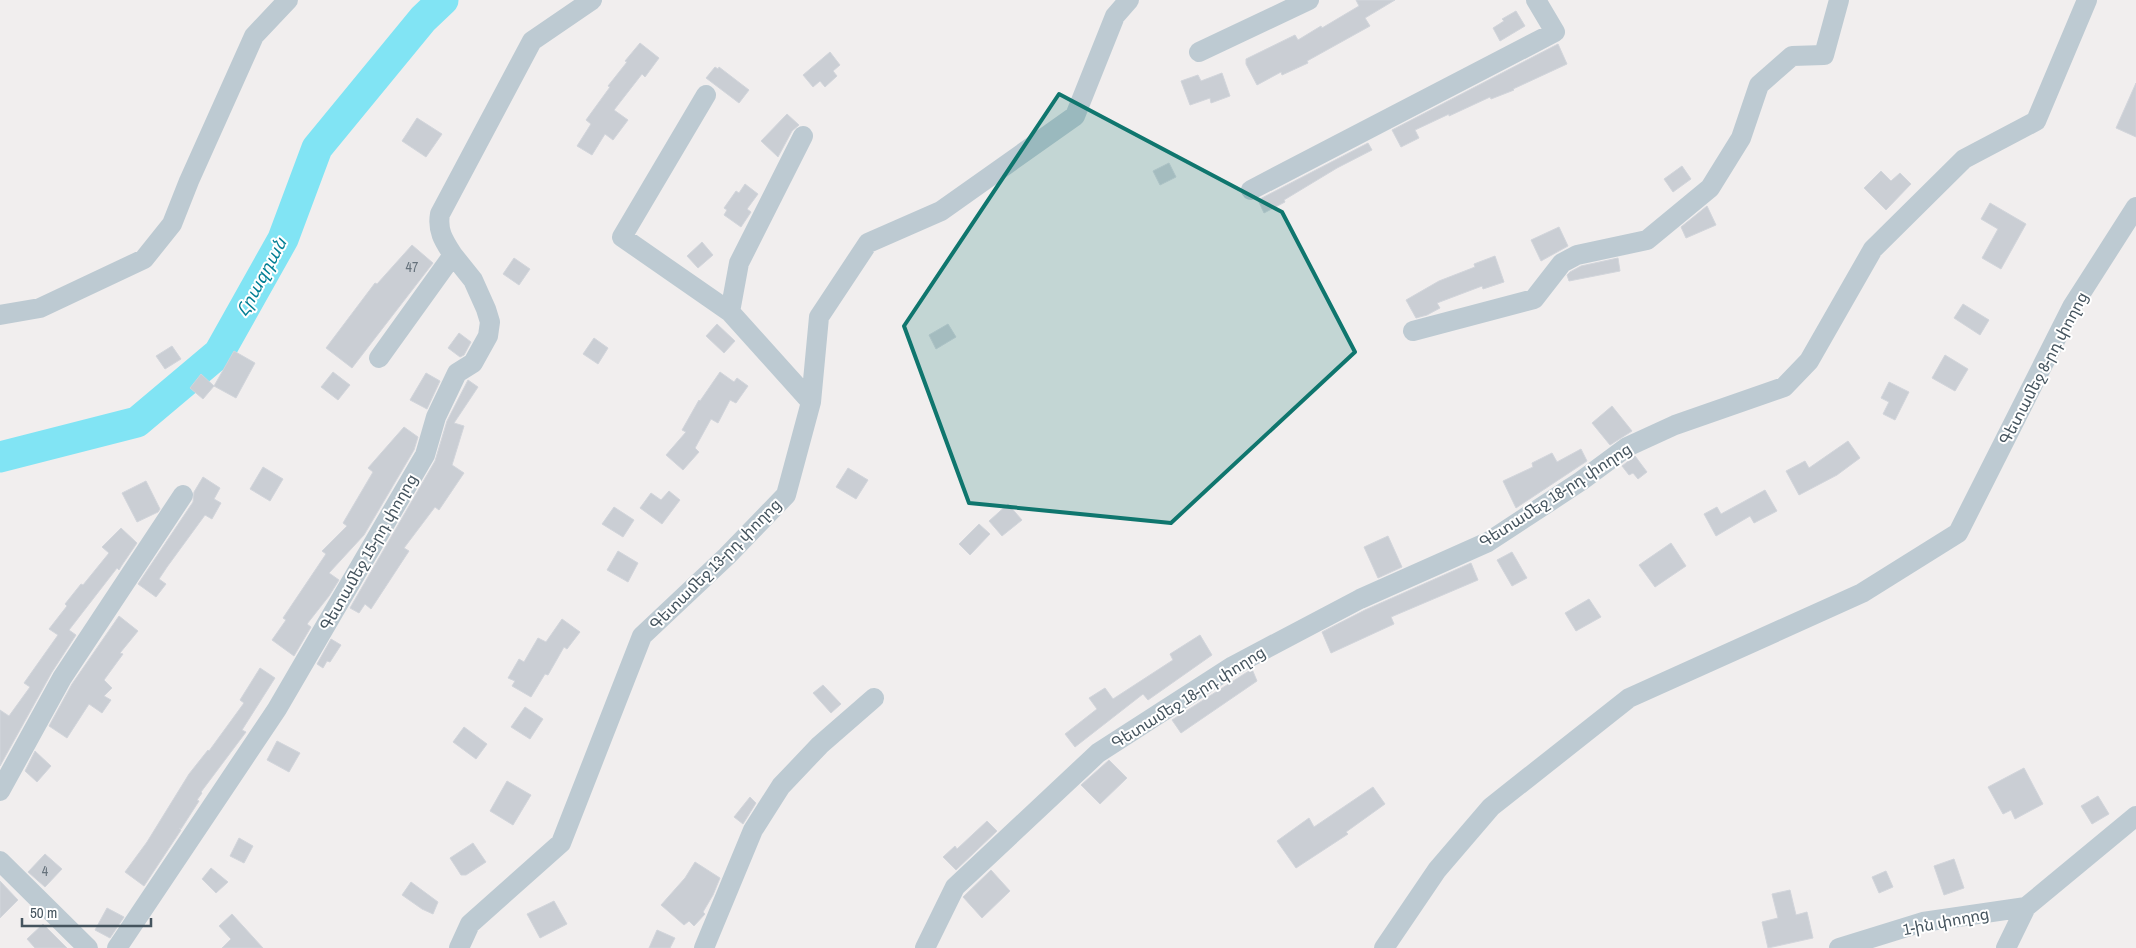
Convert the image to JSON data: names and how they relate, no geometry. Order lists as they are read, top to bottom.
{
  "streets": {
    "street": [
      "Գետամեջ 8-րդ փողոց",
      "Գետամեջ 18-րդ փողոց",
      "Գետամեջ 15-րդ փողոց",
      "Գետամեջ 13-րդ փողոց",
      "1-ին փողոց"
    ]
  },
  "water": ["Հրազդան"],
  "house_numbers": ["47", "4"],
  "scale_bar": "50 m"
}
